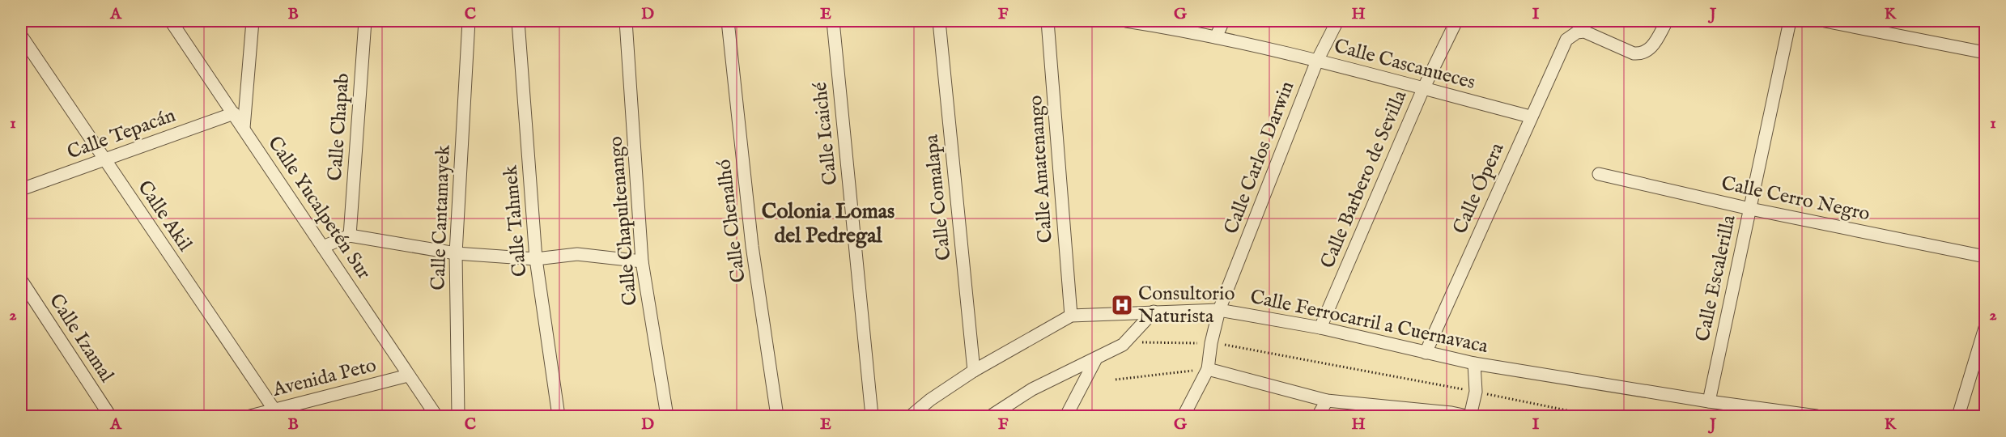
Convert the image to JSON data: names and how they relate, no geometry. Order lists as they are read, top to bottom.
{
  "streets": {
    "street": [
      "Calle Cascanueces",
      "Calle Chapab",
      "Calle Icaiché",
      "Calle Tepacán",
      "Calle Carlos Darwin",
      "Calle Amatenango",
      "Calle Barbero de Sevilla",
      "Calle Ópera",
      "Calle Comalapa",
      "Calle Cerro Negro",
      "Calle Yucalpetén Sur",
      "Calle Akil",
      "Calle Cantamayek",
      "Calle Tahmek",
      "Calle Chapultenango",
      "Calle Chenalhó",
      "Calle Escalerilla",
      "Calle Ferrocarril a Cuernavaca",
      "Calle Izamal",
      "Avenida Peto"
    ]
  },
  "crossings": [
    ["Calle Cascanueces", "Calle Carlos Darwin"],
    ["Calle Cascanueces", "Calle Barbero de Sevilla"],
    ["Calle Cascanueces", "Calle Ópera"],
    ["Calle Tepacán", "Calle Yucalpetén Sur"],
    ["Calle Tepacán", "Calle Akil"],
    ["Calle Carlos Darwin", "Calle Ferrocarril a Cuernavaca"],
    ["Calle Amatenango", "Calle Ferrocarril a Cuernavaca"],
    ["Calle Barbero de Sevilla", "Calle Ferrocarril a Cuernavaca"],
    ["Calle Ópera", "Calle Ferrocarril a Cuernavaca"],
    ["Calle Comalapa", "Calle Ferrocarril a Cuernavaca"],
    ["Calle Cerro Negro", "Calle Escalerilla"],
    ["Calle Yucalpetén Sur", "Avenida Peto"],
    ["Calle Akil", "Avenida Peto"],
    ["Calle Escalerilla", "Calle Ferrocarril a Cuernavaca"]
  ],
  "districts": ["Colonia Lomas del Pedregal"],
  "places": {
    "hospital": ["Consultorio Naturista"]
  },
  "grid": {
    "columns": [
      "A",
      "B",
      "C",
      "D",
      "E",
      "F",
      "G",
      "H",
      "I",
      "J",
      "K"
    ],
    "rows": ["1", "2"]
  }
}
